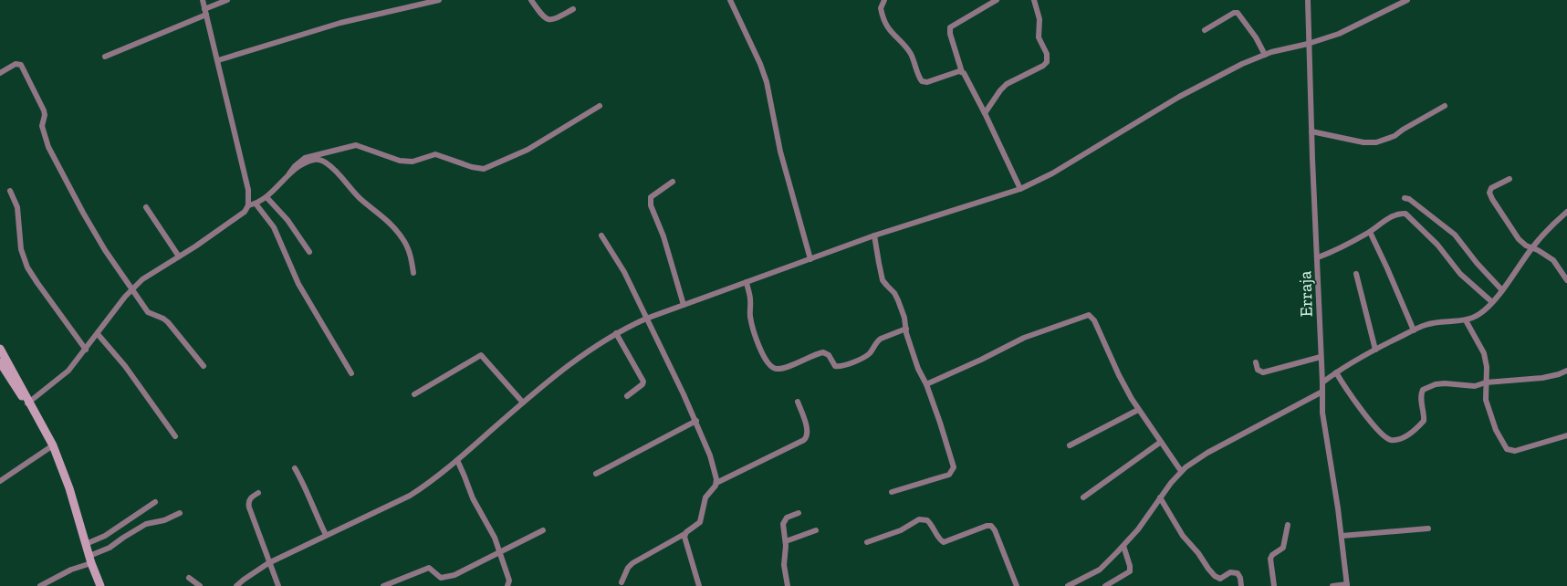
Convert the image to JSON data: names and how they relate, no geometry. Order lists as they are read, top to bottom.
{
  "streets": {
    "street": ["Erraja"]
  }
}
